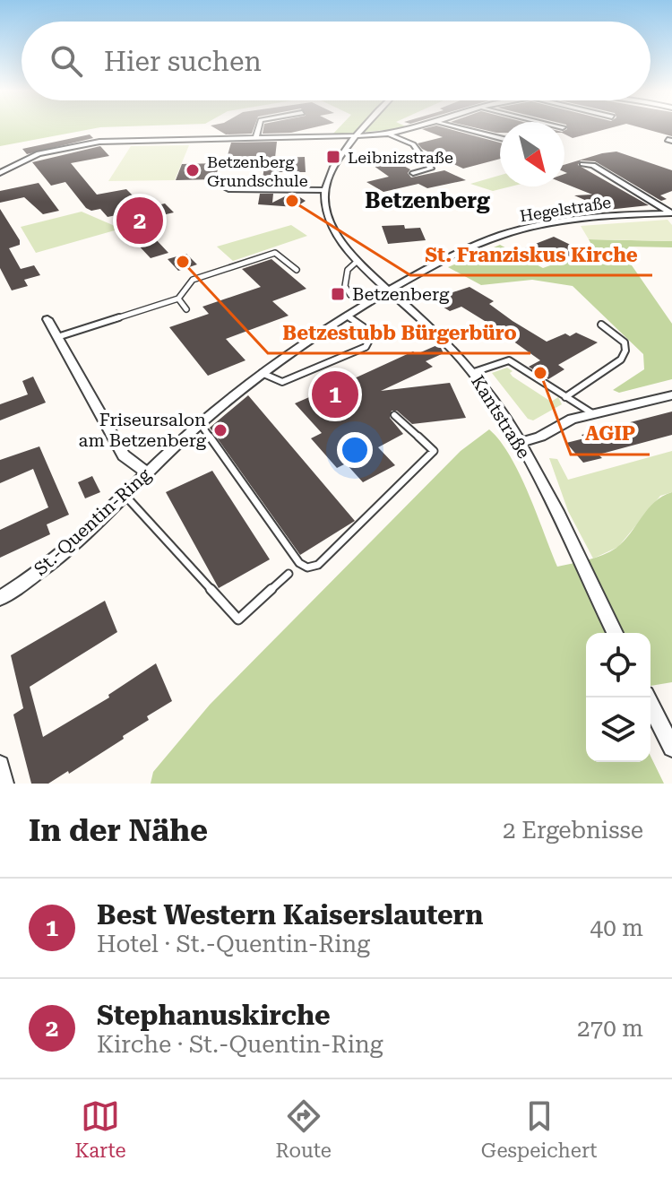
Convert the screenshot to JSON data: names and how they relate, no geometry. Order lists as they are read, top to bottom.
{
  "streets": {
    "street": ["Hegelstraße", "Kantstraße", "St.-Quentin-Ring"]
  },
  "crossings": [
    ["Hegelstraße", "Kantstraße"],
    ["Hegelstraße", "St.-Quentin-Ring"],
    ["Kantstraße", "St.-Quentin-Ring"]
  ],
  "districts": ["Betzenberg"],
  "places": {
    "transit": ["Leibnizstraße", "Betzenberg"],
    "other": [
      "Betzenberg Grundschule",
      "St. Franziskus Kirche",
      "Betzestubb Bürgerbüro",
      "AGIP",
      "Friseursalon am Betzenberg"
    ]
  },
  "north": "bottom right",
  "page": {
    "search": "Hier suchen",
    "pins": ["2", "1"],
    "heading": ["In der Nähe", "2 Ergebnisse"],
    "list": [
      {
        "mark": "1",
        "name": "Best Western Kaiserslautern",
        "note": "Hotel · St.-Quentin-Ring",
        "value": "40 m"
      },
      {
        "mark": "2",
        "name": "Stephanuskirche",
        "note": "Kirche · St.-Quentin-Ring",
        "value": "270 m"
      }
    ],
    "nav": ["Karte", "Route", "Gespeichert"]
  }
}
